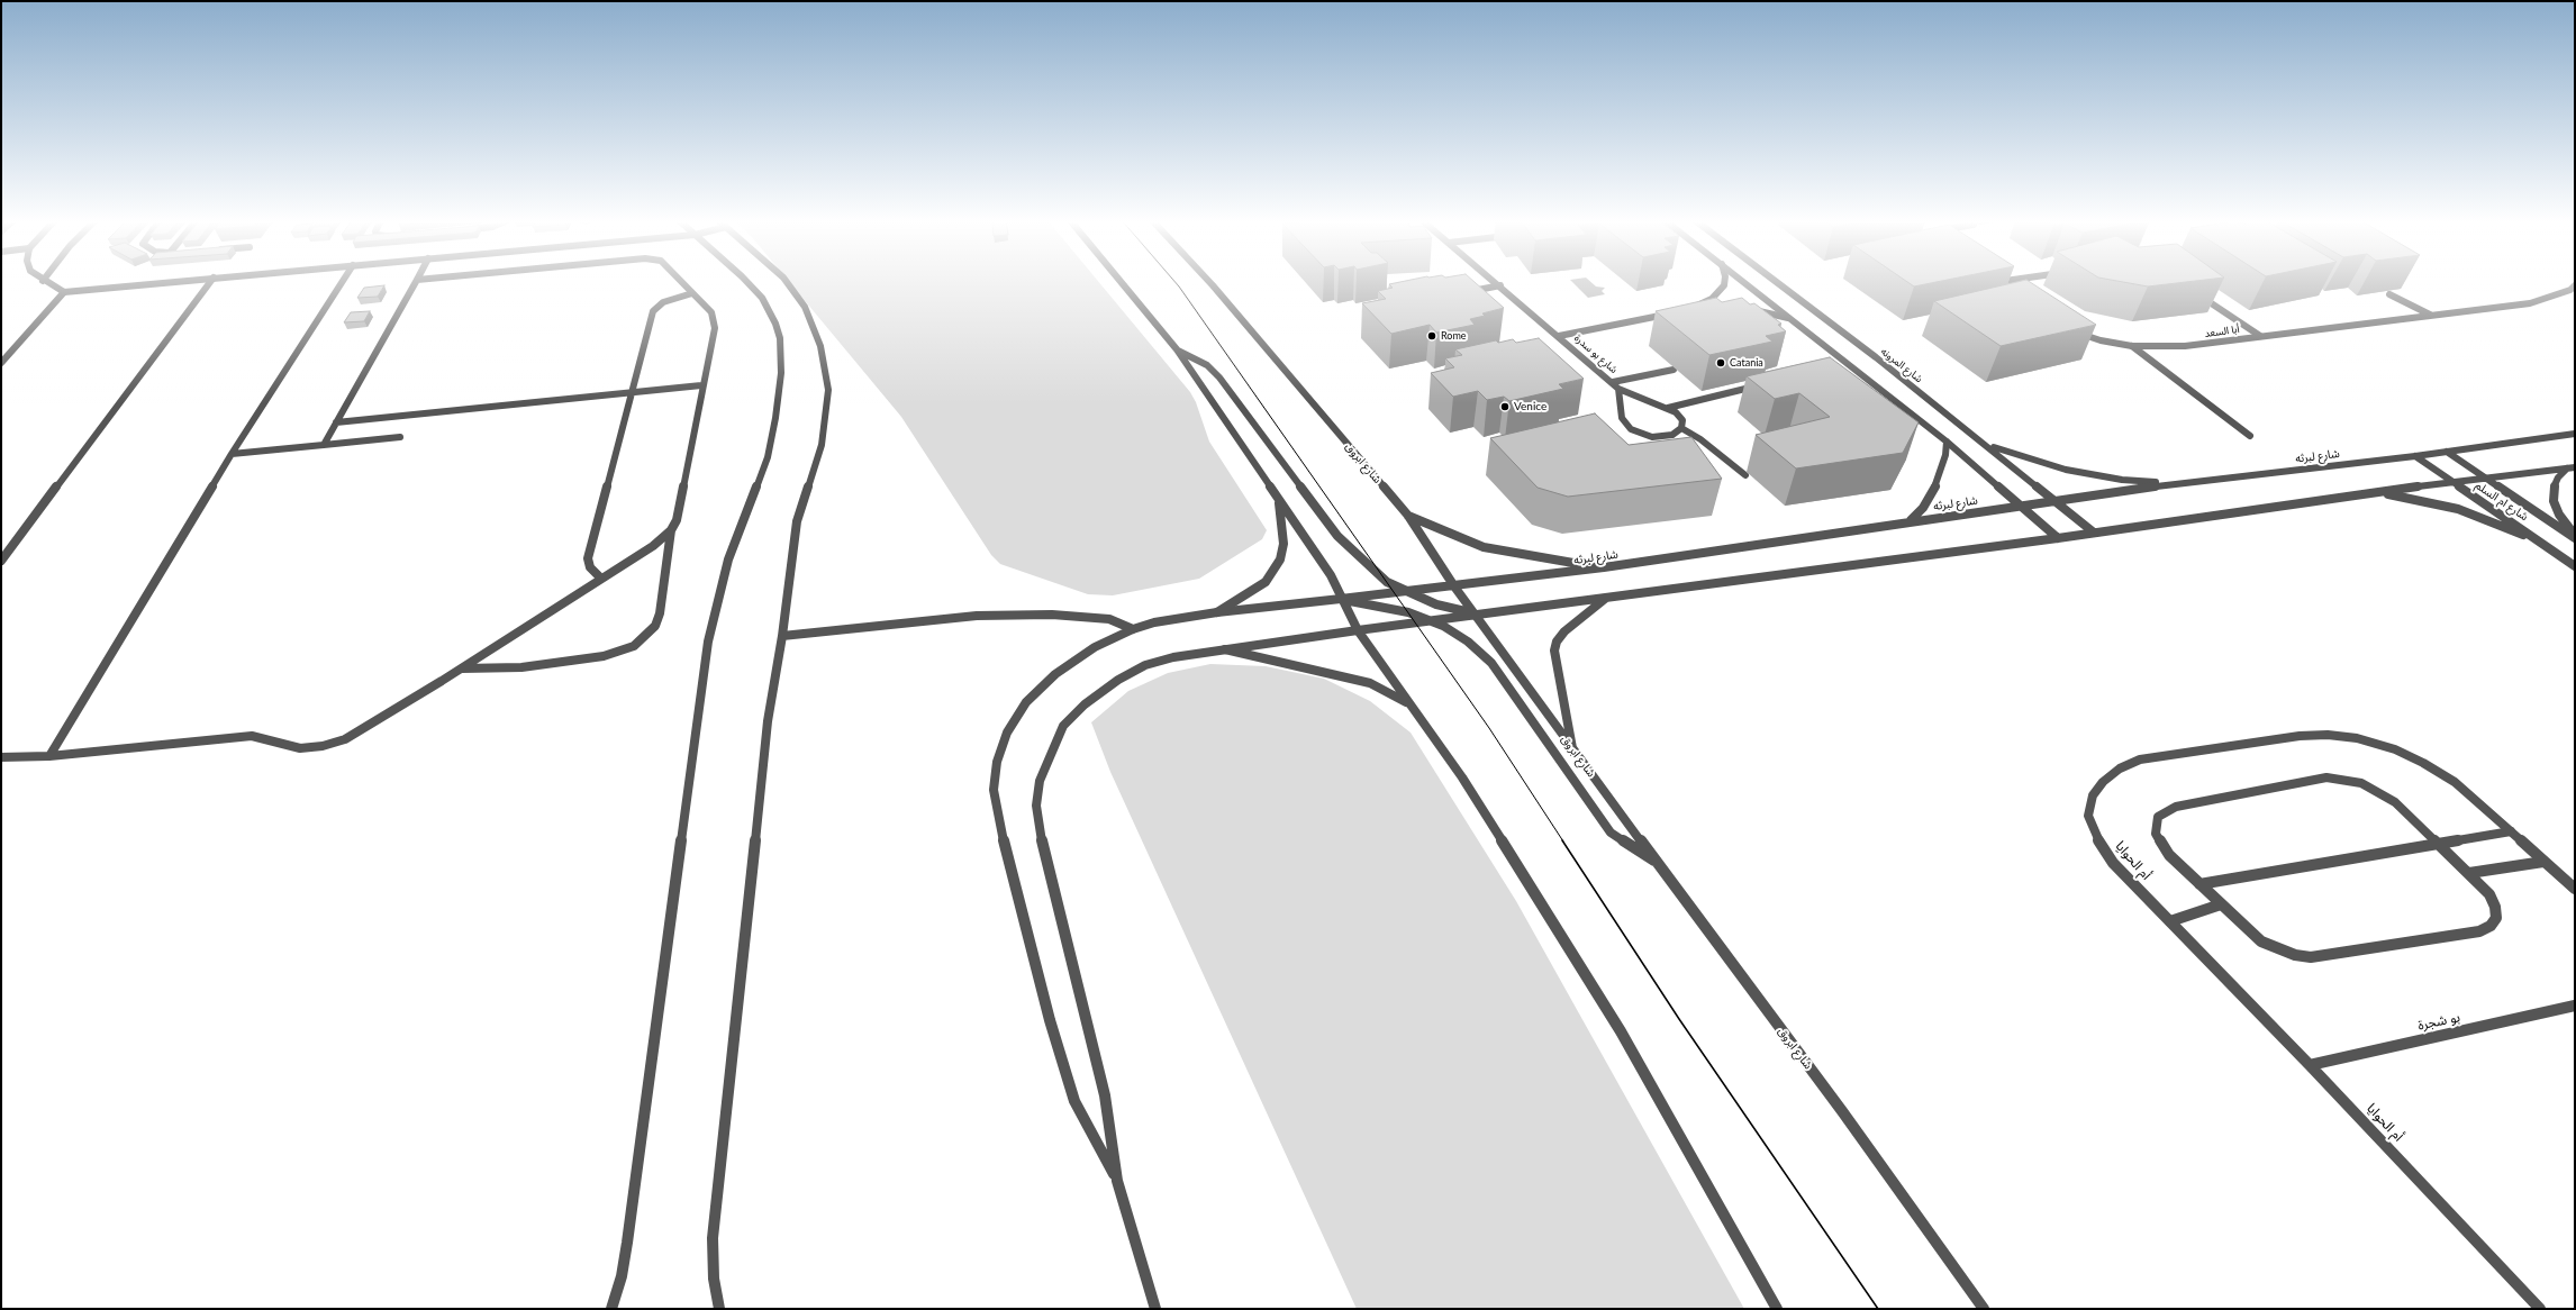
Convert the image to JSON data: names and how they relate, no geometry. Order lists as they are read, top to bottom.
{
  "streets": {
    "street": [
      "أبا السعد",
      "شارع بو سدرة",
      "شارع المرونه",
      "شارع لبرثه",
      "شارع ابروق",
      "شارع ام السلم",
      "أم الحوايا",
      "بو شجرة"
    ]
  },
  "crossings": [
    ["شارع المرونه", "شارع لبرثه"],
    ["شارع لبرثه", "شارع ابروق"],
    ["شارع لبرثه", "شارع ام السلم"],
    ["أم الحوايا", "بو شجرة"]
  ],
  "places": ["Rome", "Catania", "Venice"]
}
